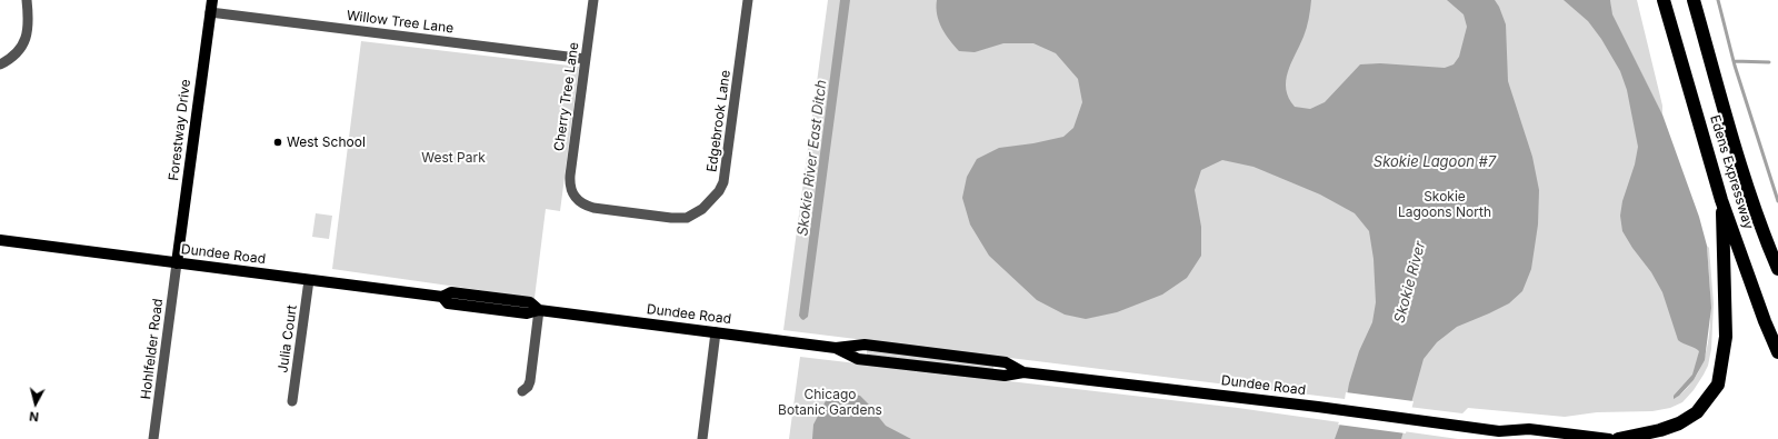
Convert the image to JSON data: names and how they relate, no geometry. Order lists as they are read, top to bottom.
{
  "streets": {
    "highway": ["Edens Expressway"],
    "main road": ["Forestway Drive", "Dundee Road"],
    "street": [
      "Willow Tree Lane",
      "Cherry Tree Lane",
      "Edgebrook Lane",
      "Julia Court",
      "Hohlfelder Road"
    ]
  },
  "crossings": [
    ["Willow Tree Lane", "Cherry Tree Lane"],
    ["Willow Tree Lane", "Forestway Drive"],
    ["Cherry Tree Lane", "Edgebrook Lane"],
    ["Forestway Drive", "Dundee Road"],
    ["Forestway Drive", "Hohlfelder Road"],
    ["Dundee Road", "Julia Court"],
    ["Dundee Road", "Hohlfelder Road"]
  ],
  "water": ["Skokie River East Ditch", "Skokie Lagoon #7", "Skokie River"],
  "parks": ["West Park", "Skokie Lagoons North", "Chicago Botanic Gardens"],
  "places": ["West School"],
  "north": "bottom"
}
